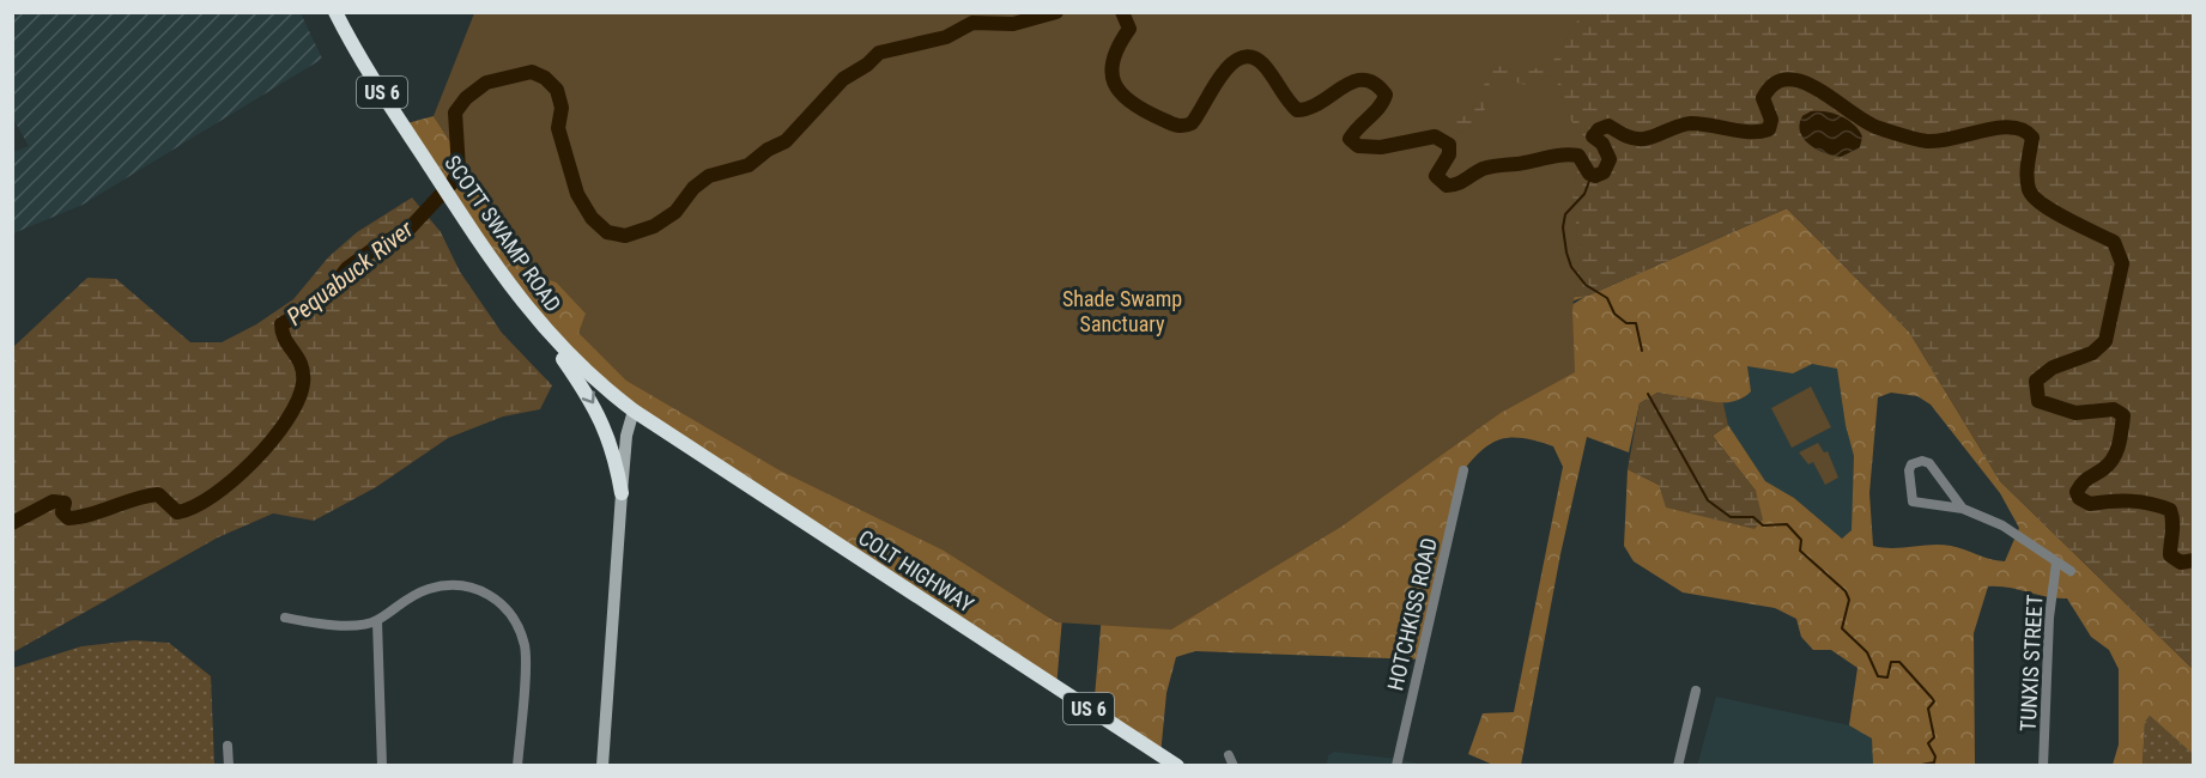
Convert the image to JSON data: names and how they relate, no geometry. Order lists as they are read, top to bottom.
{
  "streets": {
    "highway": ["US 6", "SCOTT SWAMP ROAD", "COLT HIGHWAY"],
    "street": ["HOTCHKISS ROAD", "TUNXIS STREET"]
  },
  "crossings": [
    ["SCOTT SWAMP ROAD", "COLT HIGHWAY"]
  ],
  "water": ["Pequabuck River"],
  "parks": ["Shade Swamp Sanctuary"]
}
